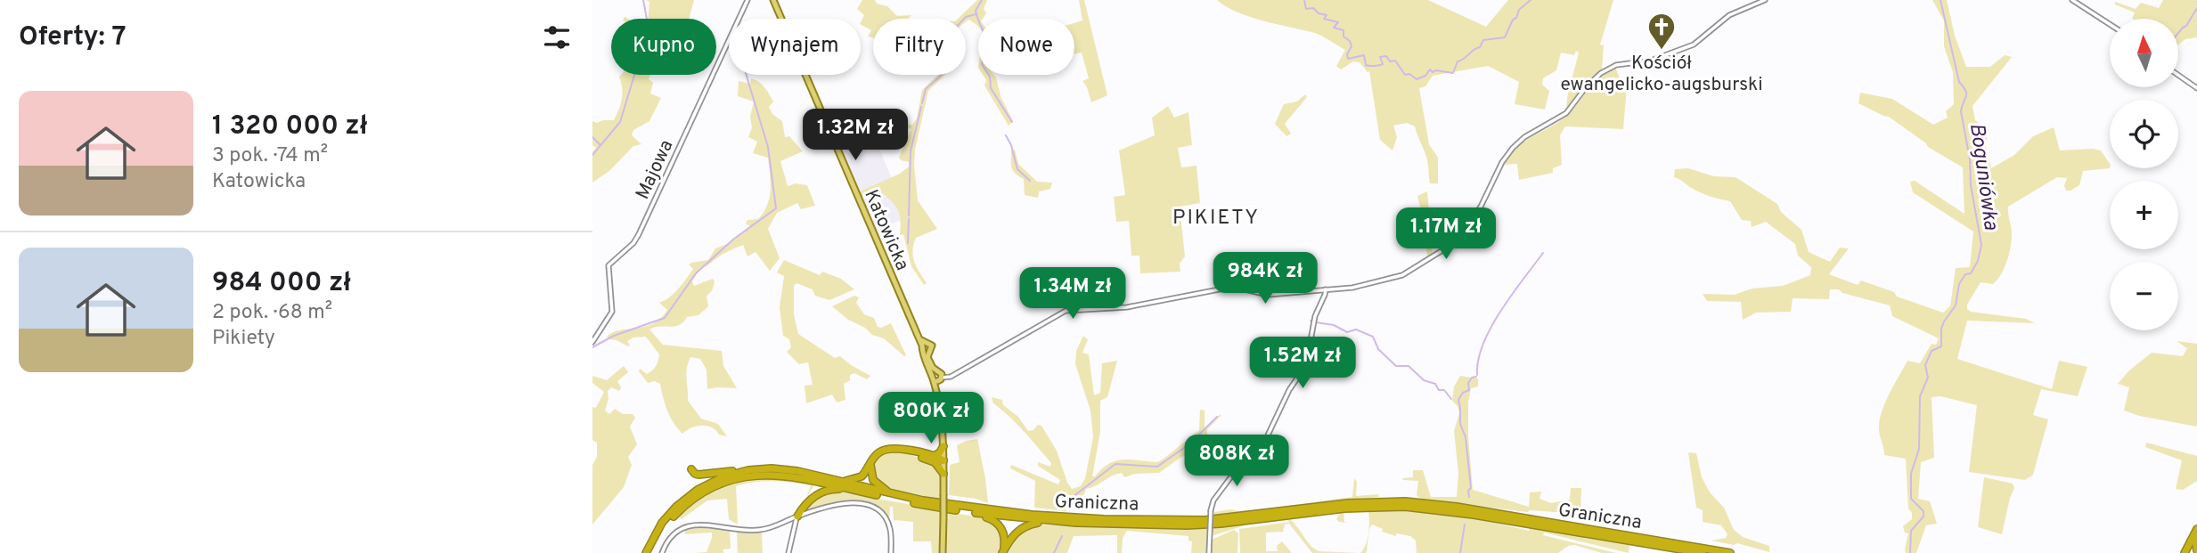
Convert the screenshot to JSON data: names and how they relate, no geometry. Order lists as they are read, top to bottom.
{
  "streets": {
    "highway": ["Graniczna"],
    "main road": ["Katowicka"],
    "street": ["Majowa"]
  },
  "districts": ["PIKIETY"],
  "water": ["Boguniówka"],
  "places": {
    "church": ["Kościół ewangelicko-augsburski"]
  },
  "north": "top",
  "page": {
    "heading": "Oferty: 7",
    "map_buttons": ["+", "−"],
    "chip": [
      "Kupno",
      "Wynajem",
      "Filtry",
      "Nowe"
    ],
    "list": [
      {
        "name": "1 320 000 zł",
        "note": "3 pok. · 74 m² · Katowicka"
      },
      {
        "name": "984 000 zł",
        "note": "2 pok. · 68 m² · Pikiety"
      }
    ],
    "price": [
      "1.32M zł",
      "1.17M zł",
      "984K zł",
      "1.34M zł",
      "1.52M zł",
      "800K zł",
      "808K zł"
    ]
  }
}
